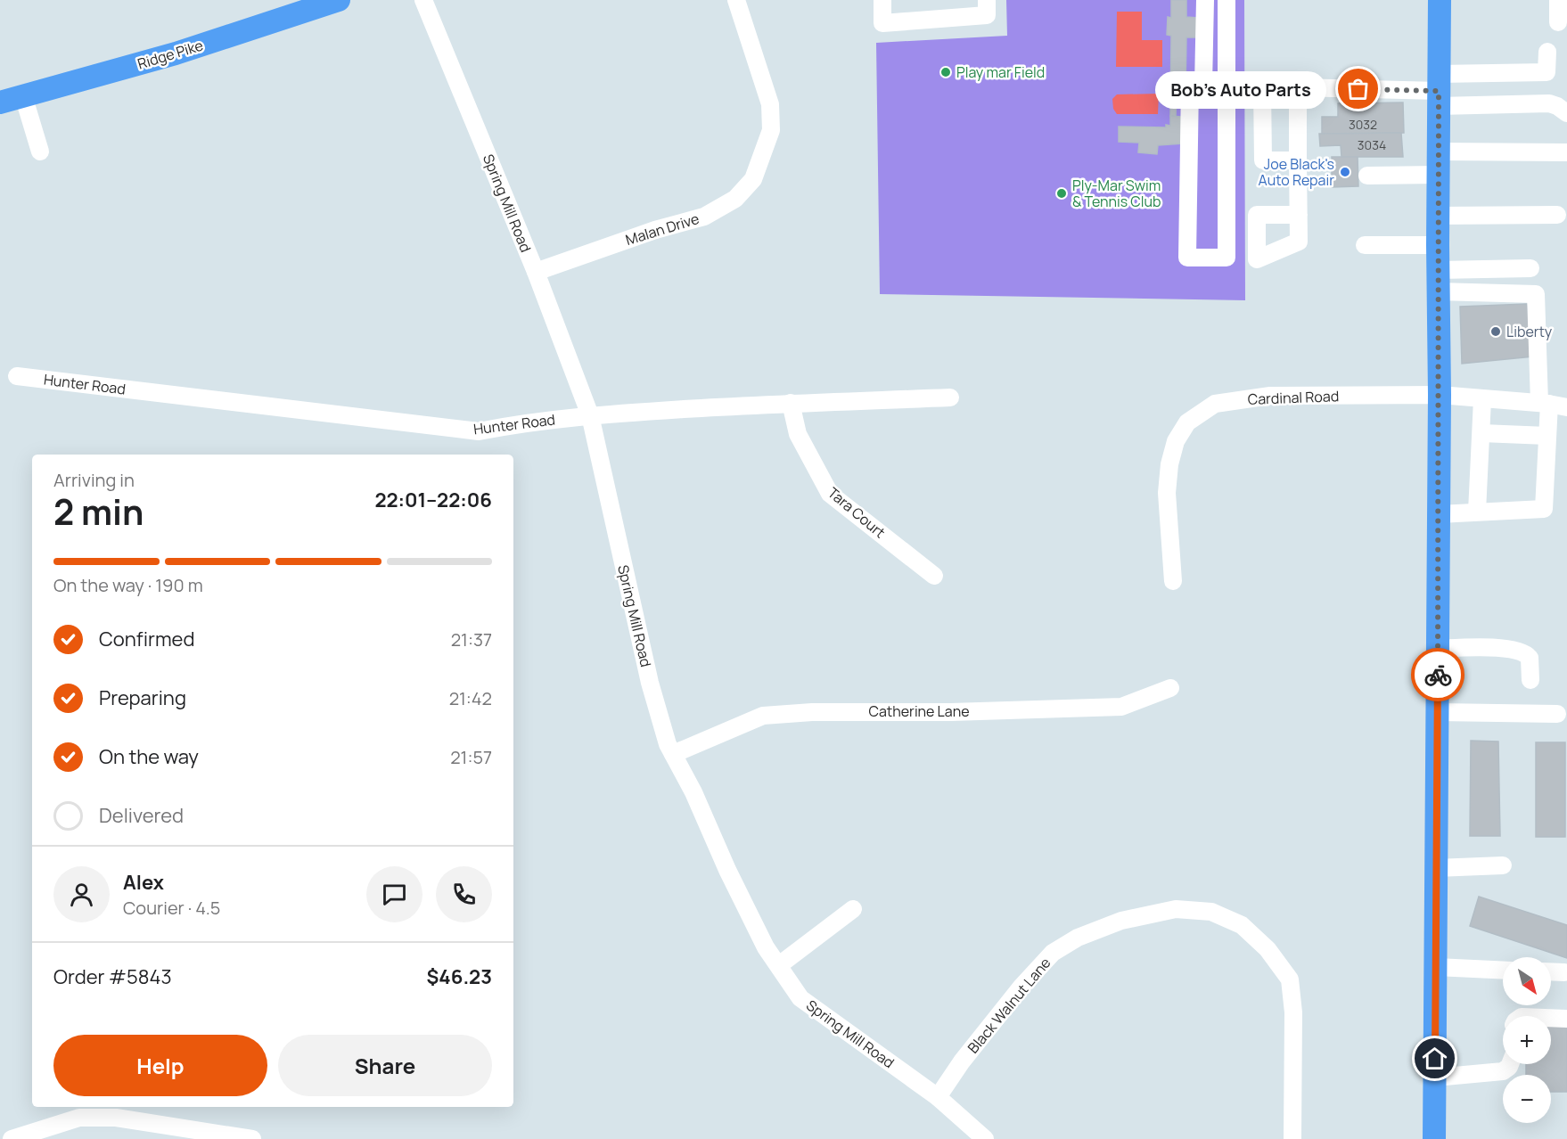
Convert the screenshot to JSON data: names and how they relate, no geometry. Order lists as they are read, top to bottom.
{
  "streets": {
    "main road": ["Ridge Pike"],
    "street": [
      "Spring Mill Road",
      "Malan Drive",
      "Hunter Road",
      "Cardinal Road",
      "Tara Court",
      "Catherine Lane",
      "Black Walnut Lane"
    ]
  },
  "crossings": [
    ["Spring Mill Road", "Malan Drive"],
    ["Spring Mill Road", "Hunter Road"],
    ["Spring Mill Road", "Catherine Lane"],
    ["Spring Mill Road", "Black Walnut Lane"],
    ["Hunter Road", "Tara Court"]
  ],
  "places": [
    "Play mar Field",
    "Bob's Auto Parts",
    "Joe Black's Auto Repair",
    "Ply-Mar Swim & Tennis Club",
    "Liberty"
  ],
  "house_numbers": ["3032", "3034"],
  "north": "bottom right",
  "page": {
    "bubble": "Bob's Auto Parts",
    "heading": ["2 min", "Arriving in", "22:01–22:06"],
    "panel": [
      "Alex",
      "Courier · 4.5",
      "Order #5843",
      "$46.23"
    ],
    "bar": "On the way · 190 m",
    "list": [
      ["Confirmed", "21:37"],
      ["Preparing", "21:42"],
      ["On the way", "21:57"],
      "Delivered"
    ],
    "map_buttons": ["+", "−"],
    "buttons": ["Help", "Share"]
  }
}
